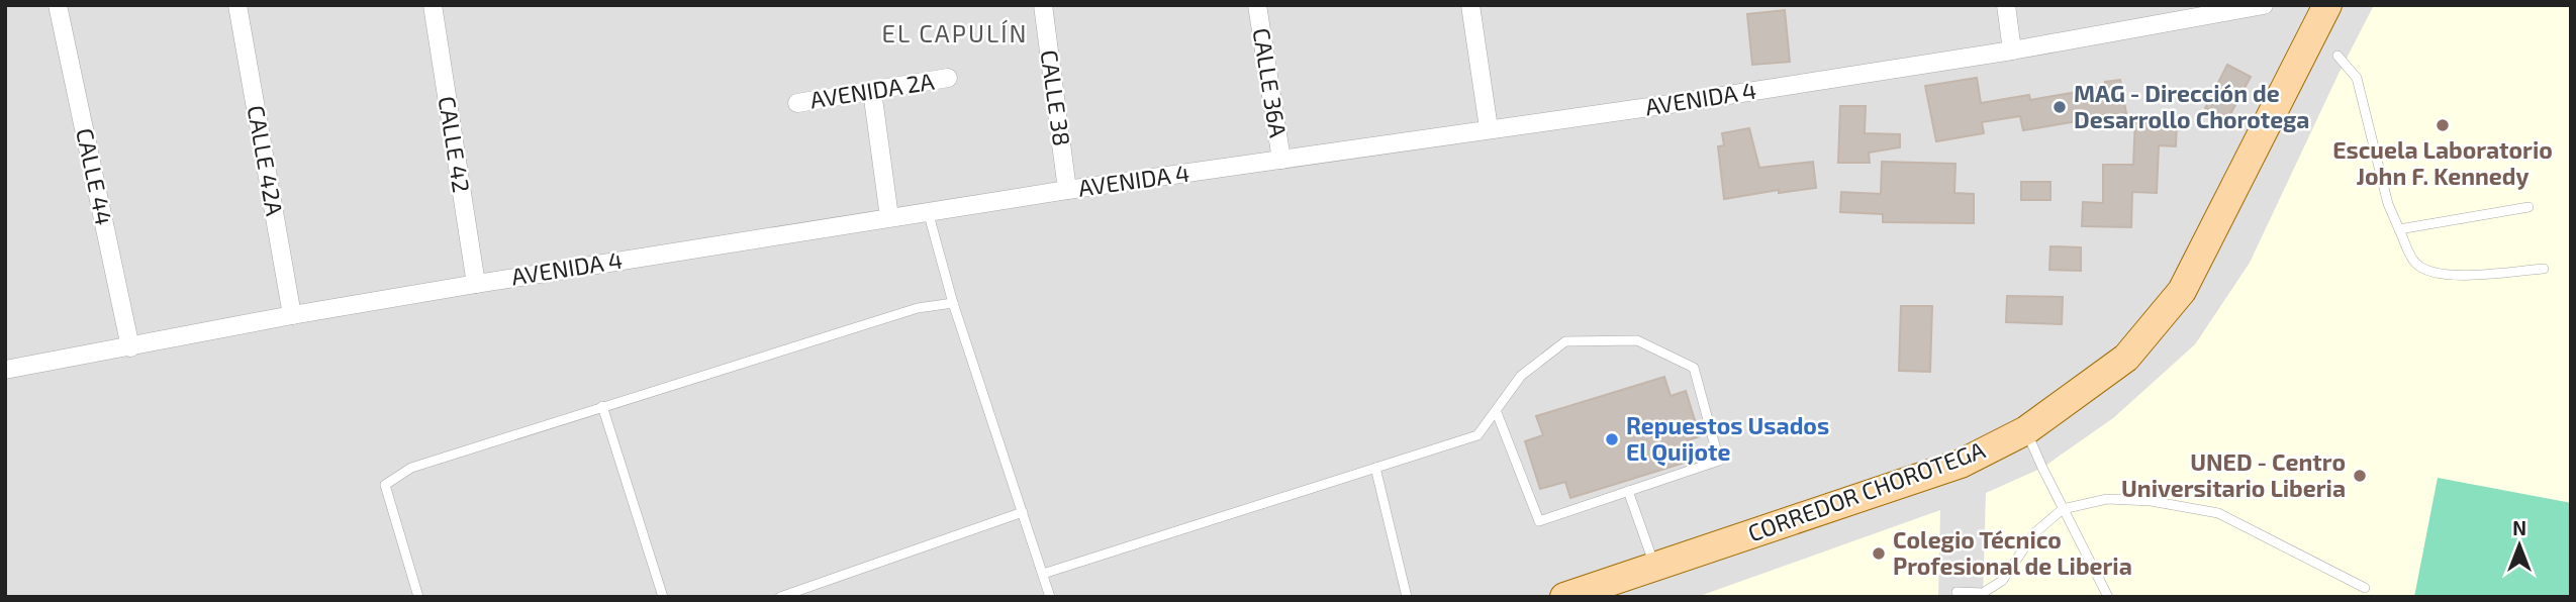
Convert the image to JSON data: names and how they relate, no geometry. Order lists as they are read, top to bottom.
{
  "streets": {
    "main road": ["CORREDOR CHOROTEGA"],
    "street": [
      "CALLE 36A",
      "AVENIDA 2A",
      "CALLE 38",
      "AVENIDA 4",
      "CALLE 42",
      "CALLE 42A",
      "CALLE 44"
    ]
  },
  "crossings": [
    ["CALLE 36A", "AVENIDA 4"],
    ["CALLE 38", "AVENIDA 4"],
    ["AVENIDA 4", "CALLE 42"],
    ["AVENIDA 4", "CALLE 42A"],
    ["AVENIDA 4", "CALLE 44"]
  ],
  "districts": ["EL CAPULÍN"],
  "places": [
    "MAG - Dirección de Desarrollo Chorotega",
    "Escuela Laboratorio John F. Kennedy",
    "Repuestos Usados El Quijote",
    "UNED - Centro Universitario Liberia",
    "Colegio Técnico Profesional de Liberia"
  ],
  "north": "top"
}
